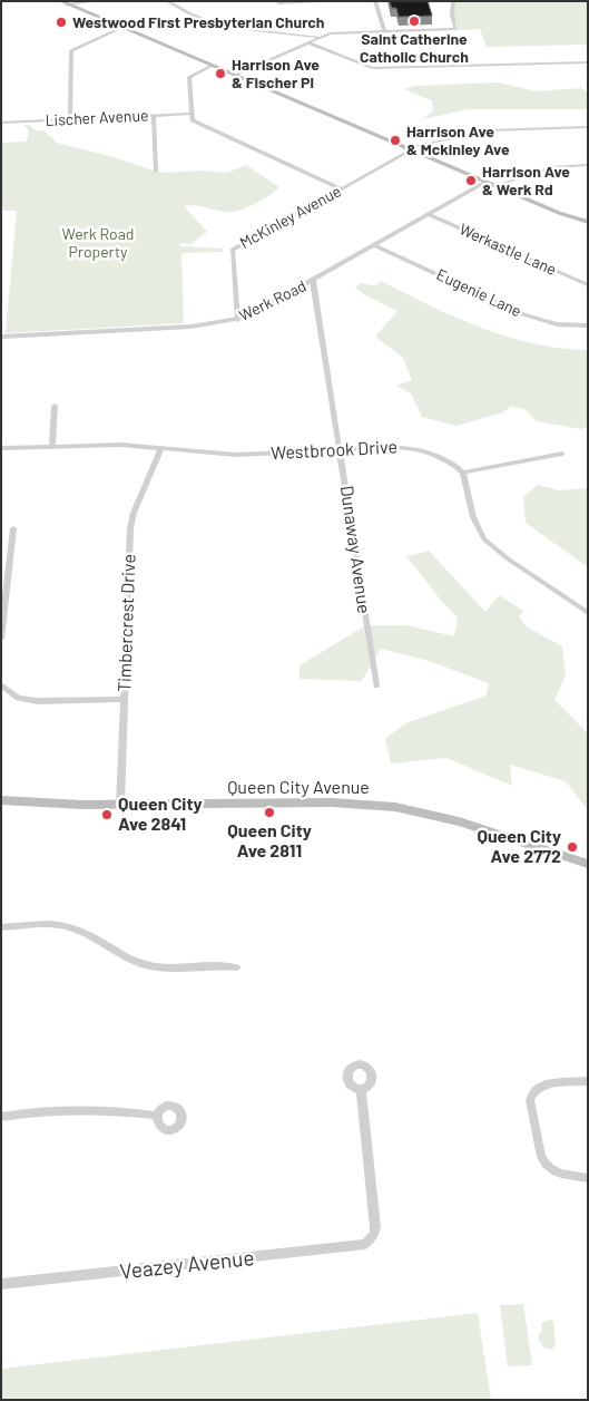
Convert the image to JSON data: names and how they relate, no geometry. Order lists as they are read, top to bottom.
{
  "streets": {
    "main road": ["Queen City Avenue"],
    "street": [
      "Lischer Avenue",
      "McKinley Avenue",
      "Werkastle Lane",
      "Eugenie Lane",
      "Werk Road",
      "Westbrook Drive",
      "Dunaway Avenue",
      "Timbercrest Drive",
      "Veazey Avenue"
    ]
  },
  "crossings": [
    ["McKinley Avenue", "Werk Road"],
    ["Werkastle Lane", "Werk Road"],
    ["Eugenie Lane", "Werk Road"],
    ["Werk Road", "Dunaway Avenue"],
    ["Westbrook Drive", "Dunaway Avenue"],
    ["Westbrook Drive", "Timbercrest Drive"],
    ["Timbercrest Drive", "Queen City Avenue"]
  ],
  "parks": ["Werk Road Property"],
  "places": [
    "Saint Catherine Catholic Church",
    "Westwood First Presbyterian Church",
    "Harrison Ave & Fischer Pl",
    "Harrison Ave & Mckinley Ave",
    "Harrison Ave & Werk Rd",
    "Queen City Ave 2811",
    "Queen City Ave 2841",
    "Queen City Ave 2772"
  ]
}
